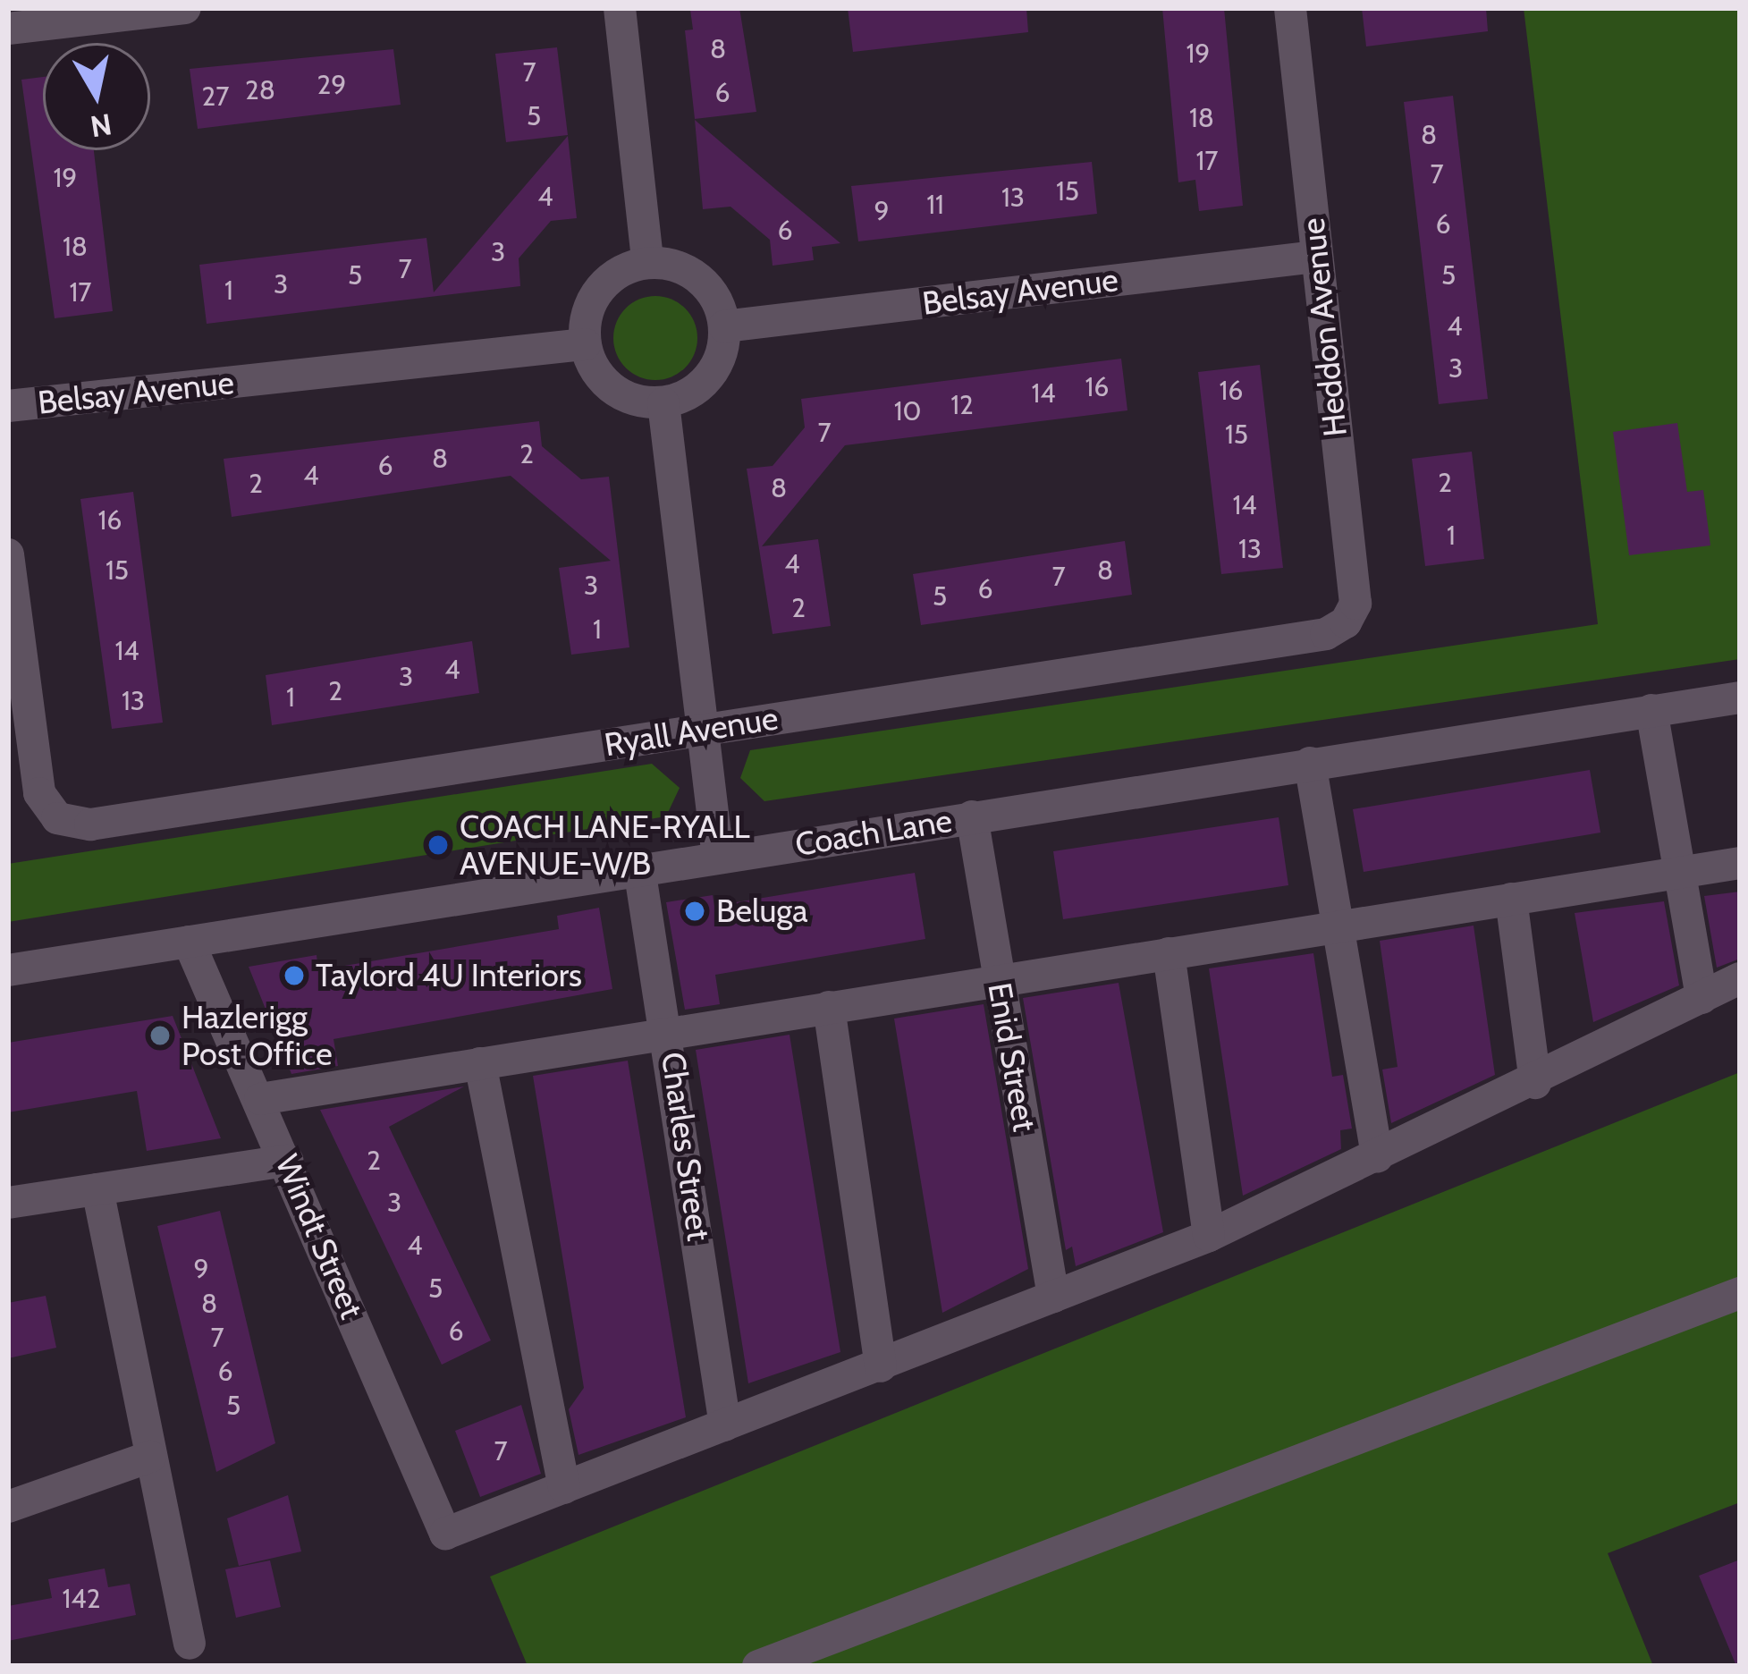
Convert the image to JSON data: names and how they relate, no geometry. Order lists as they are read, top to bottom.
{
  "streets": {
    "street": [
      "Belsay Avenue",
      "Heddon Avenue",
      "Ryall Avenue",
      "Coach Lane",
      "Enid Street",
      "Charles Street",
      "Windt Street"
    ]
  },
  "crossings": [
    ["Belsay Avenue", "Heddon Avenue"],
    ["Heddon Avenue", "Ryall Avenue"],
    ["Coach Lane", "Enid Street"],
    ["Coach Lane", "Charles Street"],
    ["Coach Lane", "Windt Street"]
  ],
  "places": [
    "COACH LANE-RYALL AVENUE-W/B",
    "Beluga",
    "Taylord 4U Interiors",
    "Hazlerigg Post Office"
  ],
  "house_numbers": [
    "8",
    "19",
    "7",
    "29",
    "28",
    "6",
    "27",
    "5",
    "18",
    "8",
    "17",
    "7",
    "19",
    "15",
    "4",
    "13",
    "11",
    "9",
    "6",
    "6",
    "18",
    "3",
    "7",
    "5",
    "5",
    "3",
    "1",
    "17",
    "4",
    "3",
    "16",
    "16",
    "14",
    "12",
    "10",
    "7",
    "15",
    "2",
    "8",
    "6",
    "4",
    "2",
    "2",
    "8",
    "14",
    "16",
    "1",
    "13",
    "4",
    "15",
    "8",
    "7",
    "3",
    "6",
    "5",
    "2",
    "1",
    "14",
    "4",
    "3",
    "2",
    "1",
    "13",
    "2",
    "3",
    "4",
    "9",
    "5",
    "8",
    "6",
    "7",
    "6",
    "5",
    "7",
    "142"
  ],
  "north": "bottom"
}
